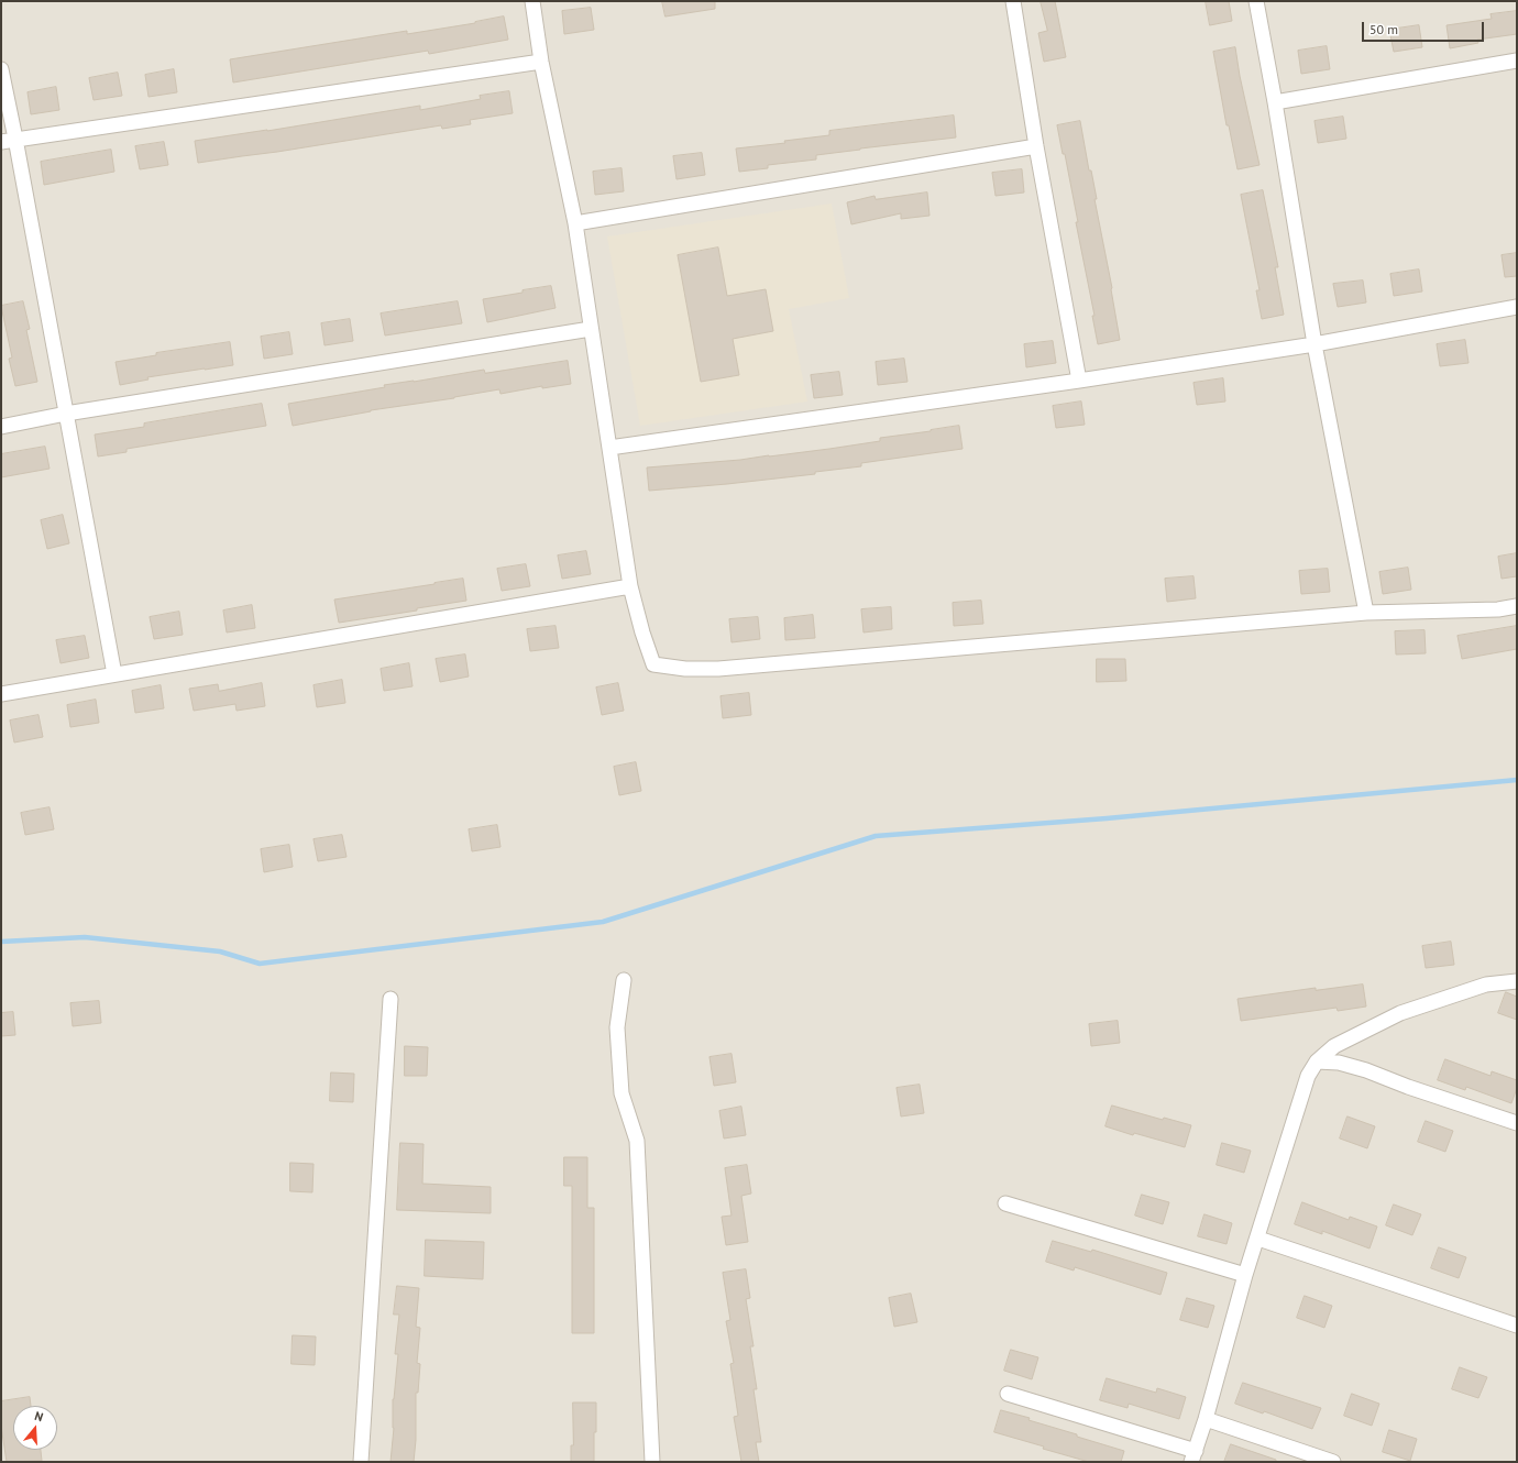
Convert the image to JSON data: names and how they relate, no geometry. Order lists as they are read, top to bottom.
{
  "scale_bar": "50 m",
  "north": "top"
}
